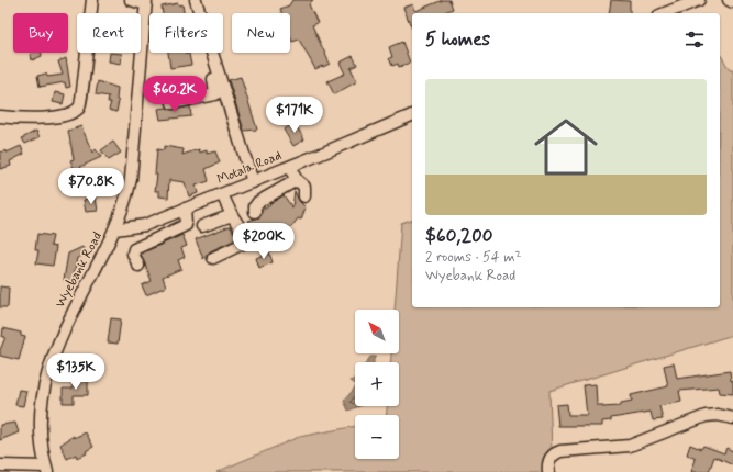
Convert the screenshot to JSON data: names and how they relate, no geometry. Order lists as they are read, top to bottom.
{
  "streets": {
    "street": ["Motala Road", "Wyebank Road"]
  },
  "crossings": [
    ["Motala Road", "Wyebank Road"]
  ],
  "north": "top left",
  "page": {
    "chip": [
      "Buy",
      "Rent",
      "Filters",
      "New"
    ],
    "heading": "5 homes",
    "list": [
      {
        "name": "$60,200",
        "note": "2 rooms · 54 m² · Wyebank Road"
      }
    ],
    "price": [
      "$60.2K",
      "$171K",
      "$70.8K",
      "$200K",
      "$135K"
    ],
    "map_buttons": ["+", "−"]
  }
}
